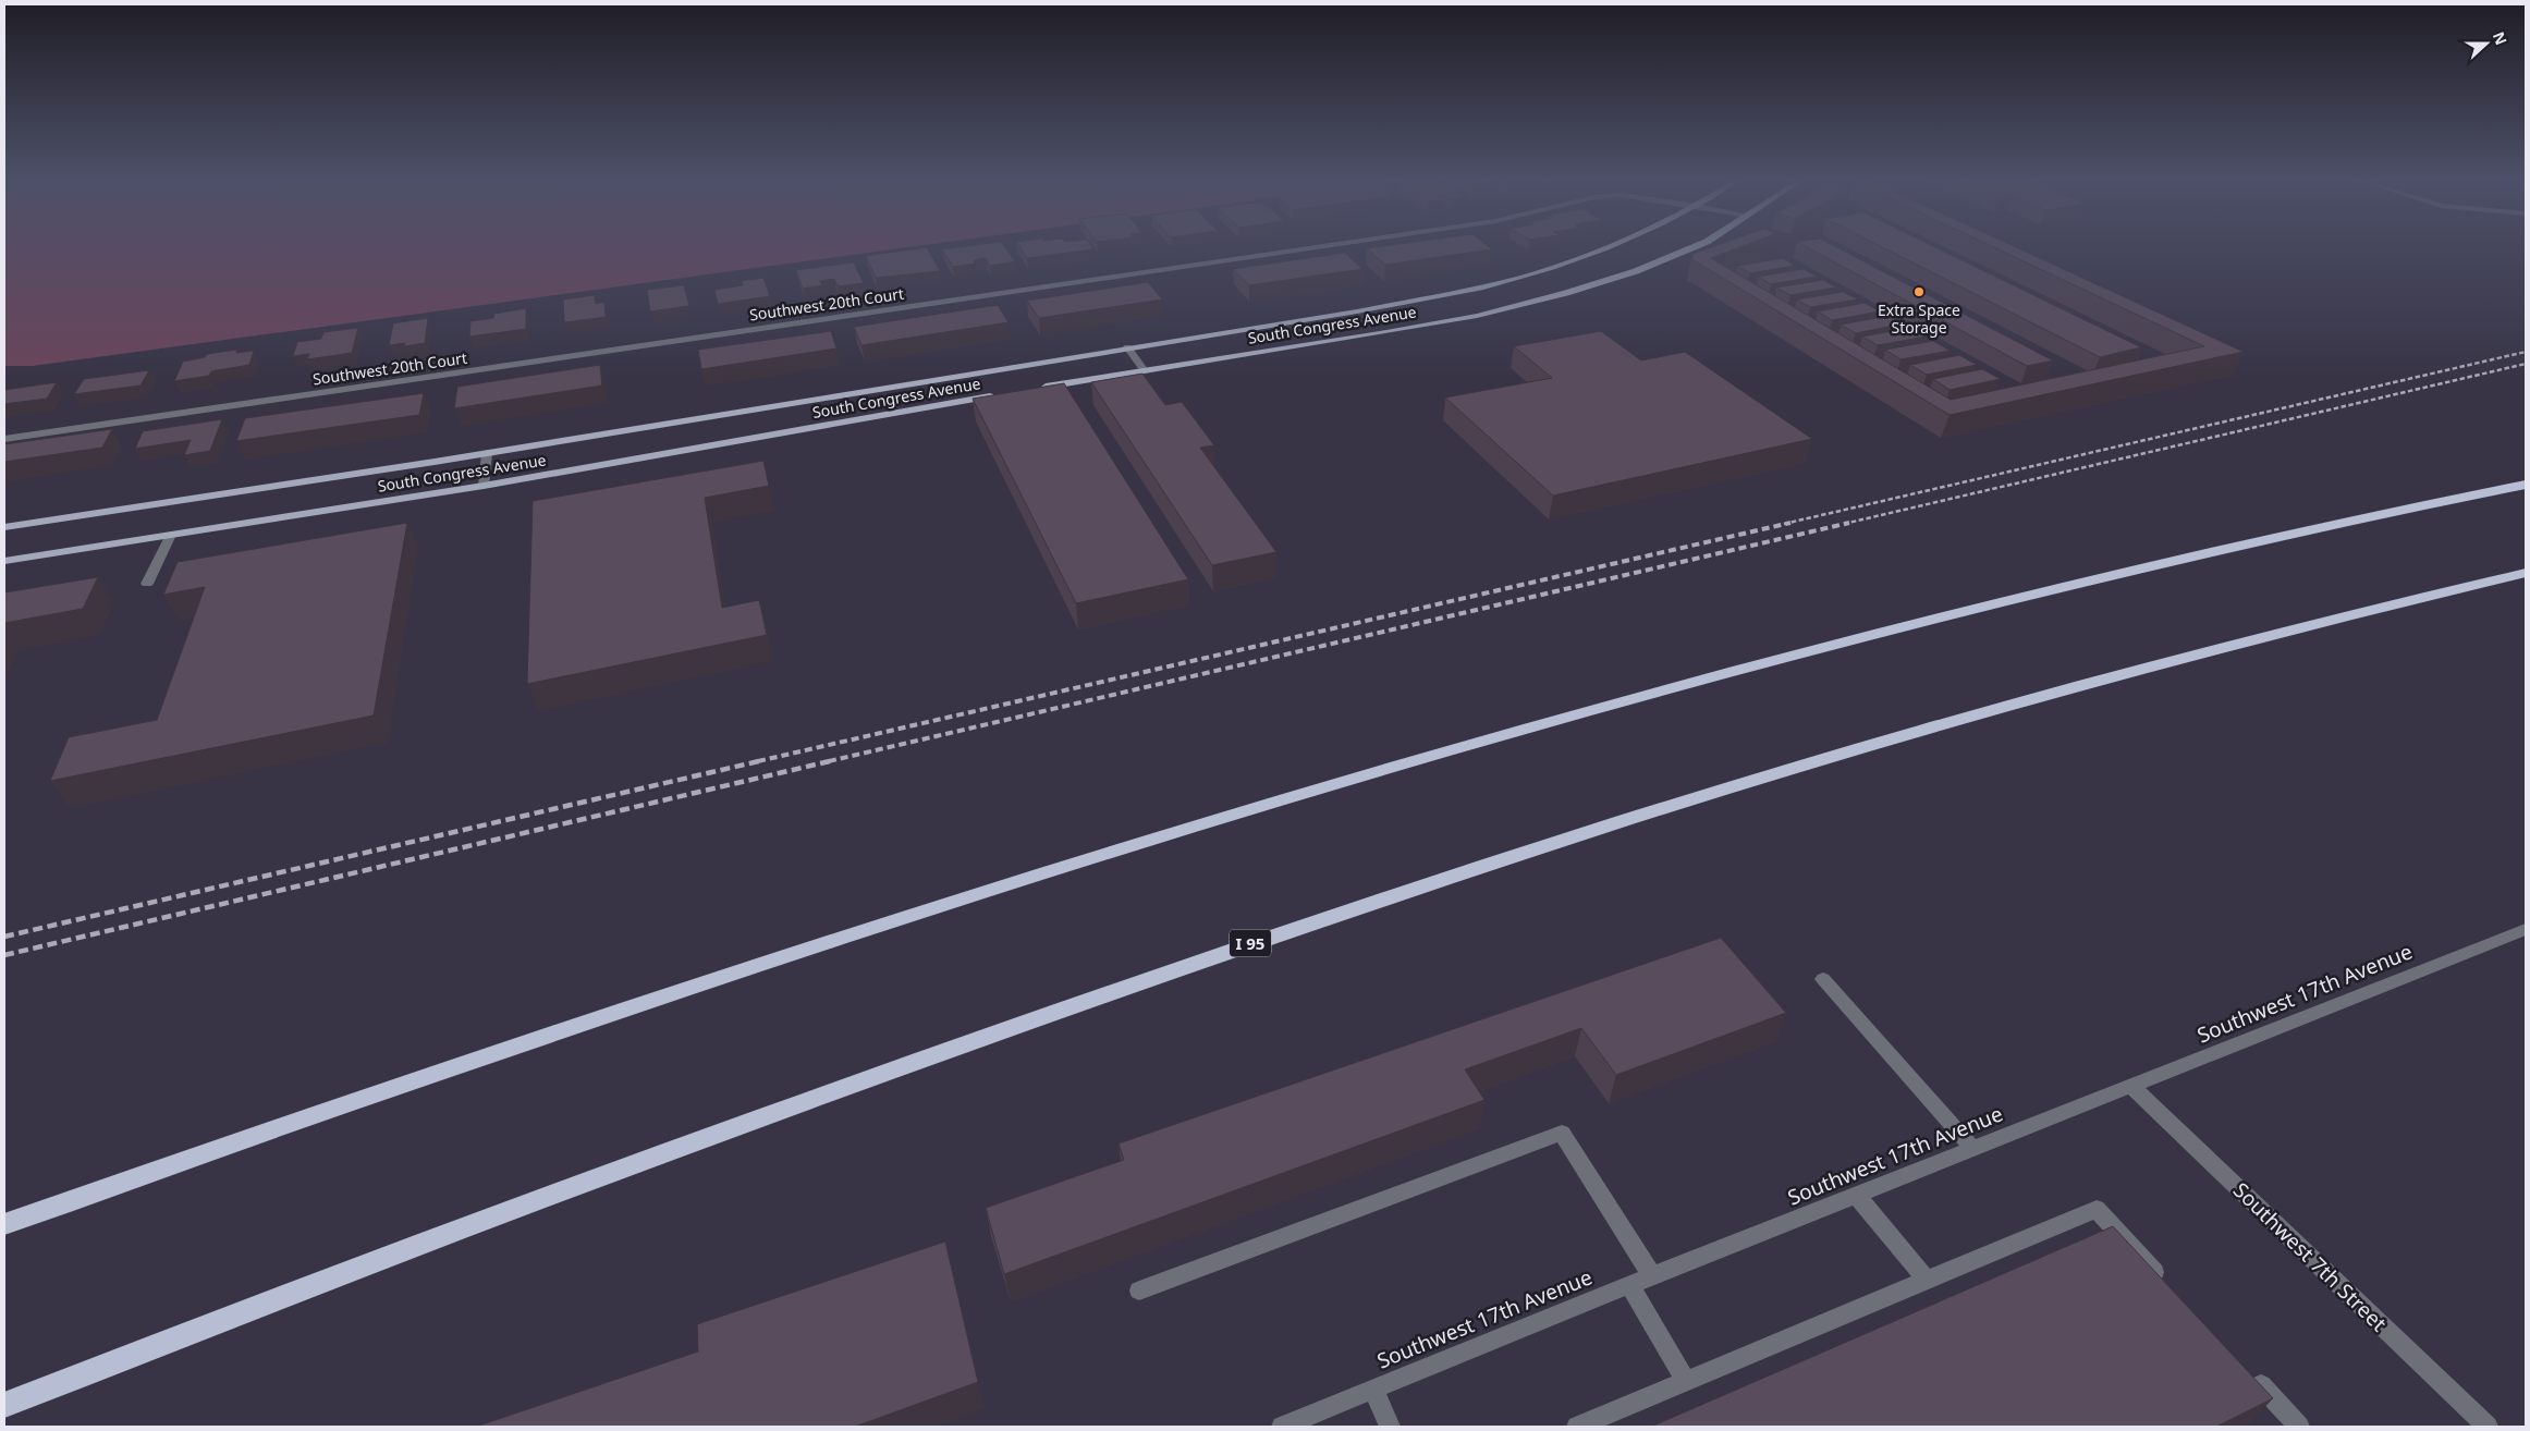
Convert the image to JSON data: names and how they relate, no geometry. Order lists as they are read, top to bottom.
{
  "streets": {
    "highway": ["I 95"],
    "main road": ["South Congress Avenue"],
    "street": ["Southwest 20th Court", "Southwest 17th Avenue", "Southwest 7th Street"]
  },
  "crossings": [
    ["Southwest 17th Avenue", "Southwest 7th Street"]
  ],
  "places": ["Extra Space Storage"],
  "north": "right"
}
